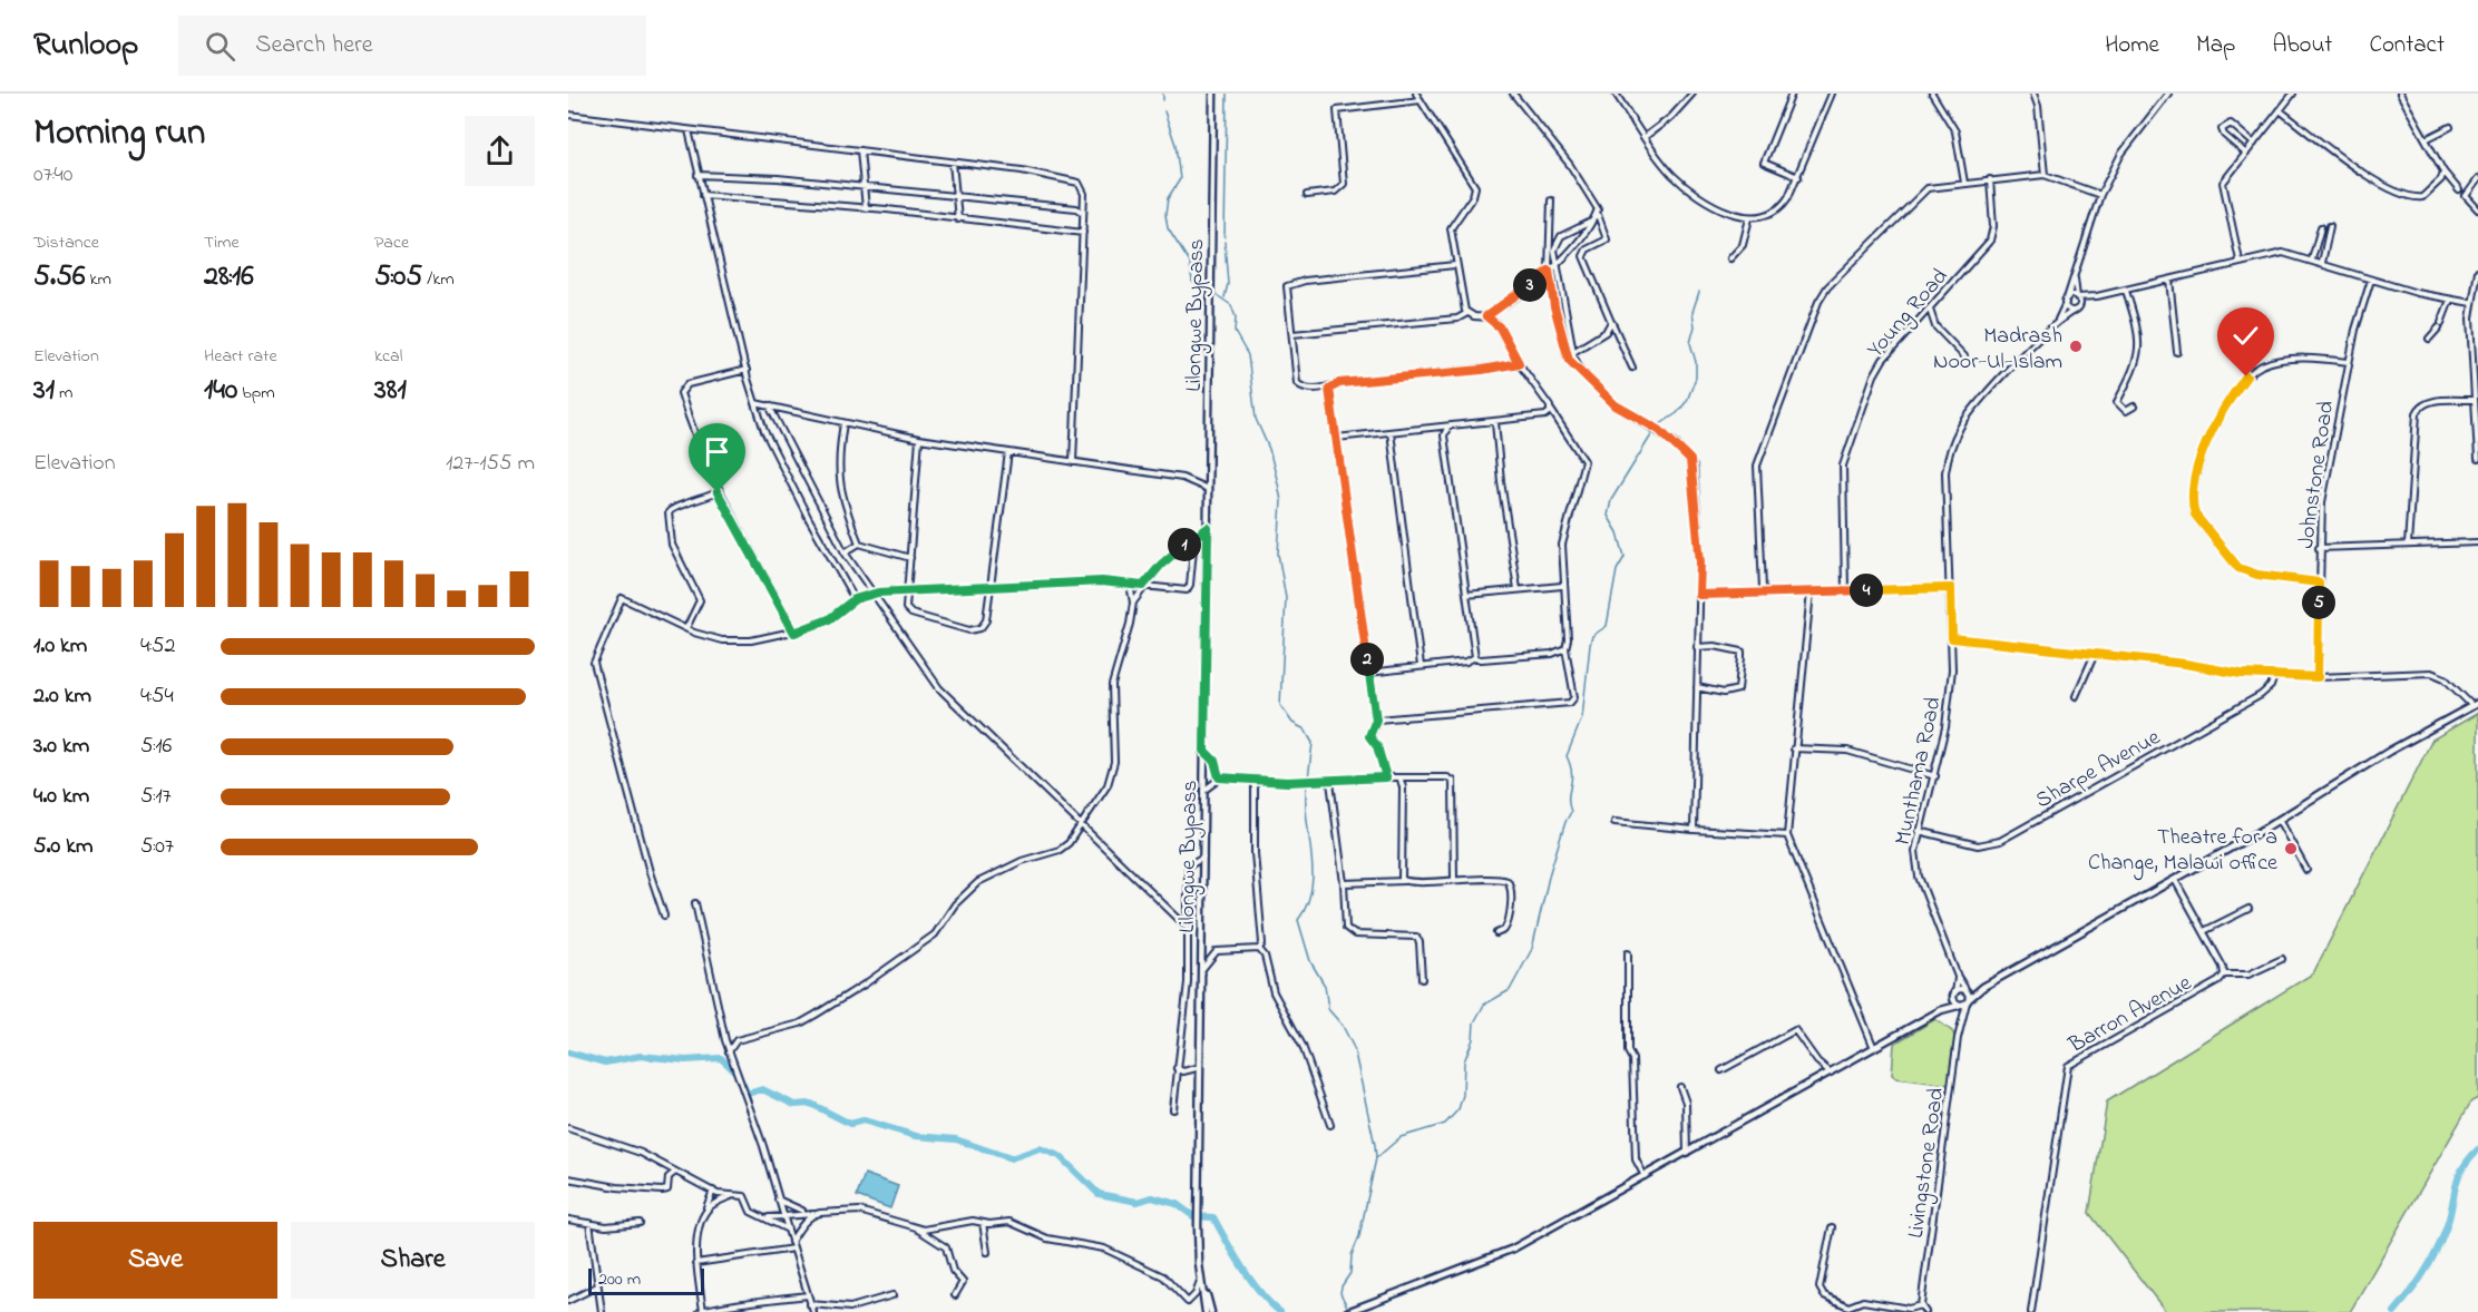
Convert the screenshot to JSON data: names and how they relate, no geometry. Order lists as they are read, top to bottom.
{
  "streets": {
    "main road": ["Lilongwe Bypass"],
    "street": [
      "Young Road",
      "Johnstone Road",
      "Sharpe Avenue",
      "Munthama Road",
      "Barron Avenue",
      "Livingstone Road"
    ]
  },
  "crossings": [
    ["Sharpe Avenue", "Munthama Road"]
  ],
  "places": ["Madrash Noor-Ul-Islam", "Theatre for a Change, Malawi office"],
  "scale_bar": "200 m",
  "page": {
    "header": "Runloop",
    "search": "Search here",
    "nav": [
      "Home",
      "Map",
      "About",
      "Contact"
    ],
    "heading": ["Morning run", "07:40"],
    "stats": [
      ["Distance", "5.56 km"],
      ["Time", "28:16"],
      ["Pace", "5:05 /km"],
      ["Elevation", "31 m"],
      ["Heart rate", "140 bpm"],
      ["kcal", "381"]
    ],
    "pins": [
      "3",
      "1",
      "4",
      "5",
      "2"
    ],
    "chart": ["Elevation", "127–155 m"],
    "list": [
      {
        "name": "1.0 km",
        "note": "4:52"
      },
      {
        "name": "2.0 km",
        "note": "4:54"
      },
      {
        "name": "3.0 km",
        "note": "5:16"
      },
      {
        "name": "4.0 km",
        "note": "5:17"
      },
      {
        "name": "5.0 km",
        "note": "5:07"
      }
    ],
    "buttons": ["Save", "Share"],
    "scale": "200 m"
  }
}
